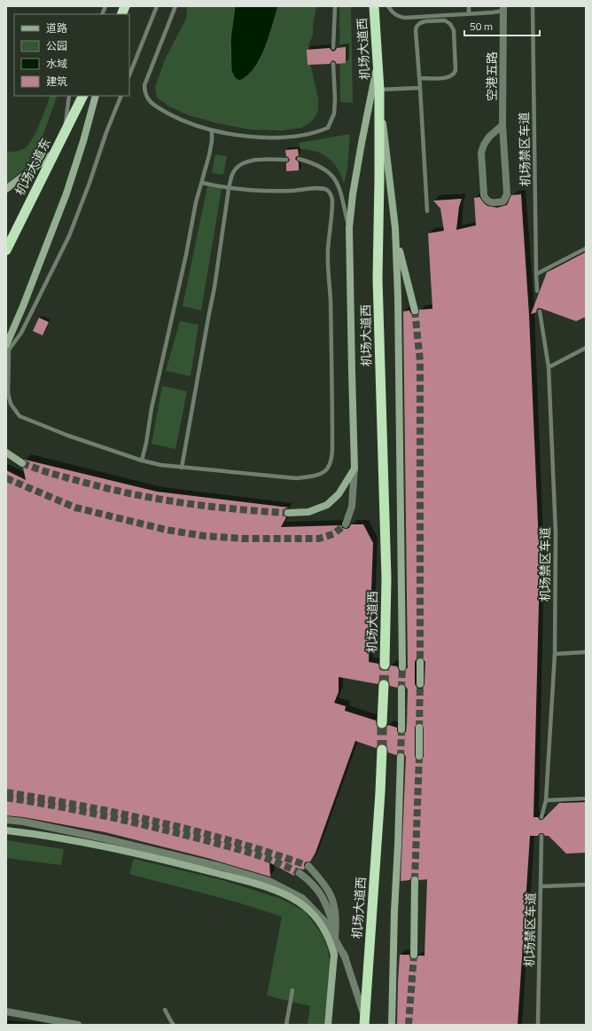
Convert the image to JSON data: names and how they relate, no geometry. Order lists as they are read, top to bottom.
{
  "streets": {
    "highway": ["机场大道西", "机场大道东"],
    "street": ["空港五路"],
    "lane": ["机场禁区车道"]
  },
  "legend": [
    "道路",
    "公园",
    "水域",
    "建筑"
  ],
  "scale_bar": "50 m"
}
